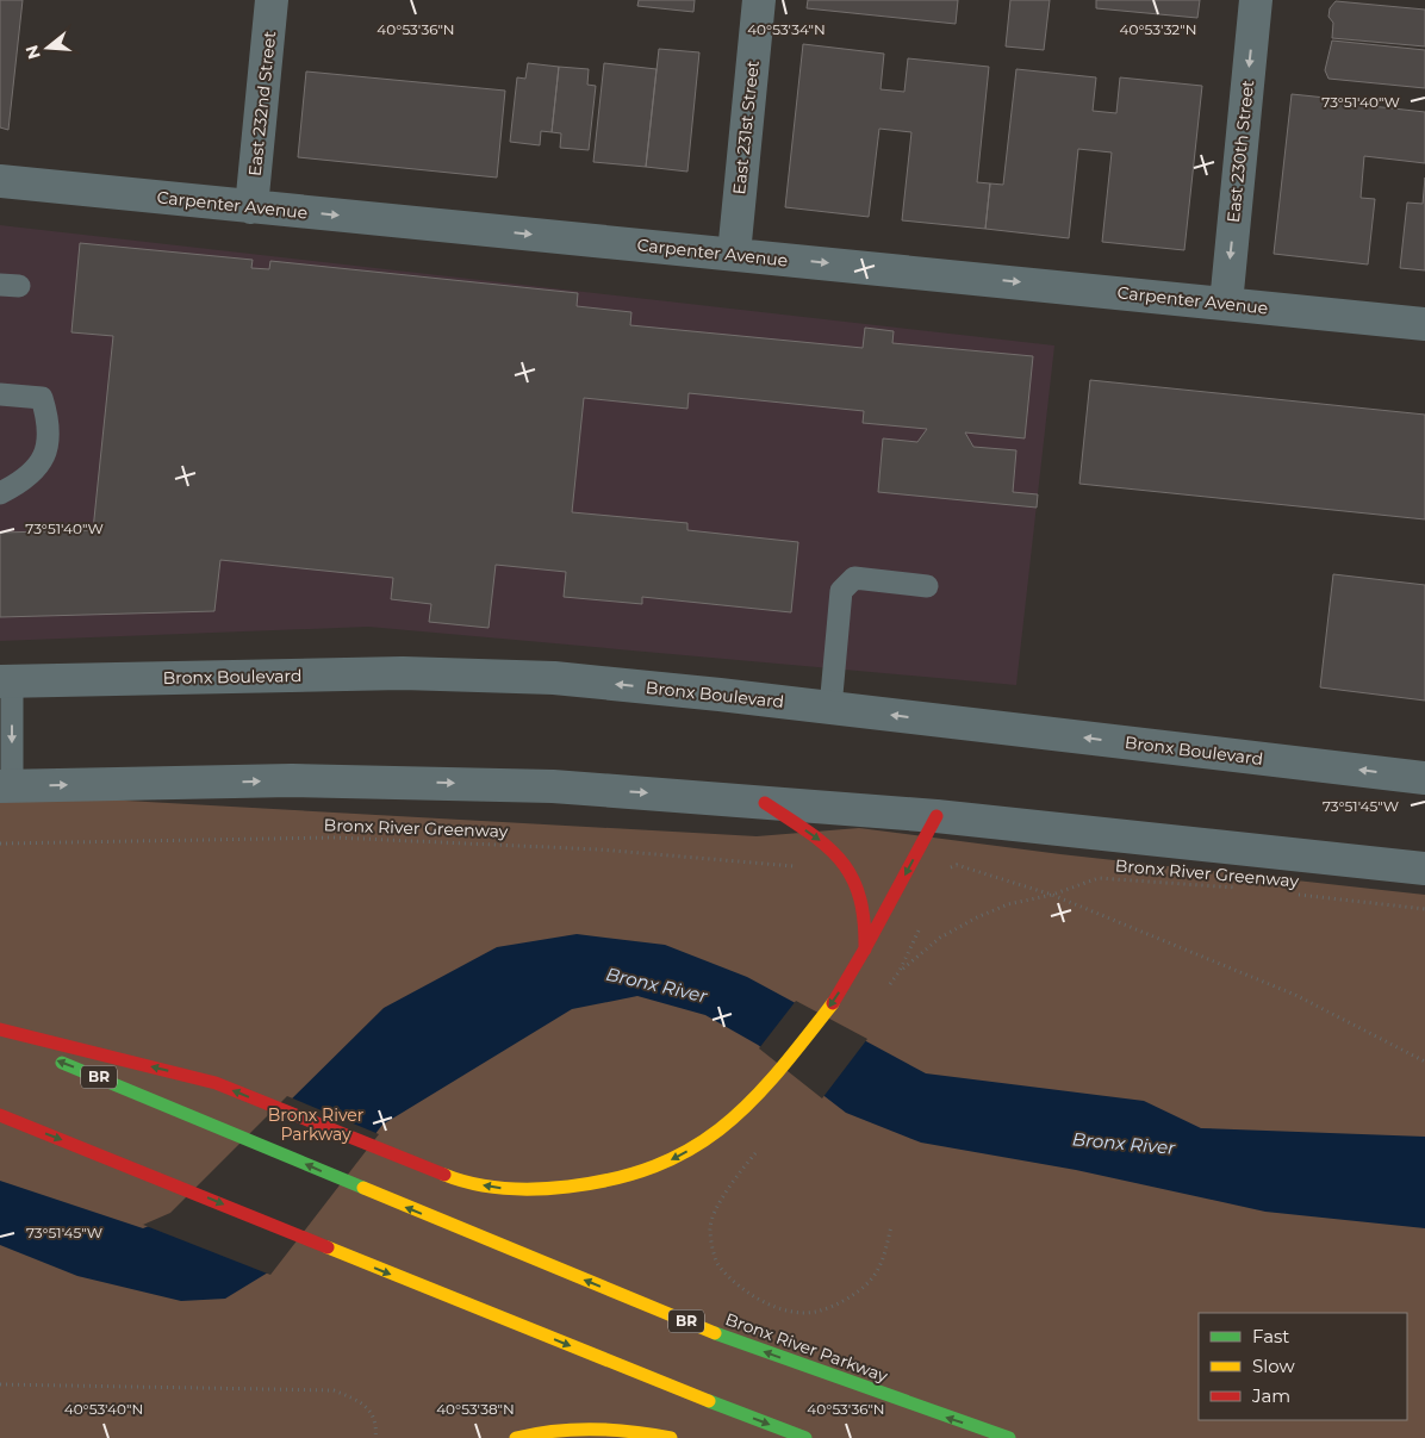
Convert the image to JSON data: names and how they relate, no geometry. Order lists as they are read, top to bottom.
{
  "streets": {
    "highway": ["BR", "Bronx River Parkway"],
    "street": [
      "East 232nd Street",
      "East 231st Street",
      "East 230th Street",
      "Carpenter Avenue",
      "Bronx Boulevard"
    ],
    "path": ["Bronx River Greenway"]
  },
  "crossings": [
    ["East 232nd Street", "Carpenter Avenue"],
    ["East 231st Street", "Carpenter Avenue"],
    ["East 230th Street", "Carpenter Avenue"]
  ],
  "one_way": ["East 230th Street", "Carpenter Avenue"],
  "water": ["Bronx River"],
  "parks": ["Bronx River Parkway"],
  "legend": ["Fast", "Slow", "Jam"],
  "north": "left",
  "coordinates": [
    "40°53'36\"N",
    "40°53'34\"N",
    "40°53'32\"N",
    "73°51'40\"W",
    "73°51'45\"W",
    "40°53'40\"N",
    "40°53'38\"N"
  ]
}
